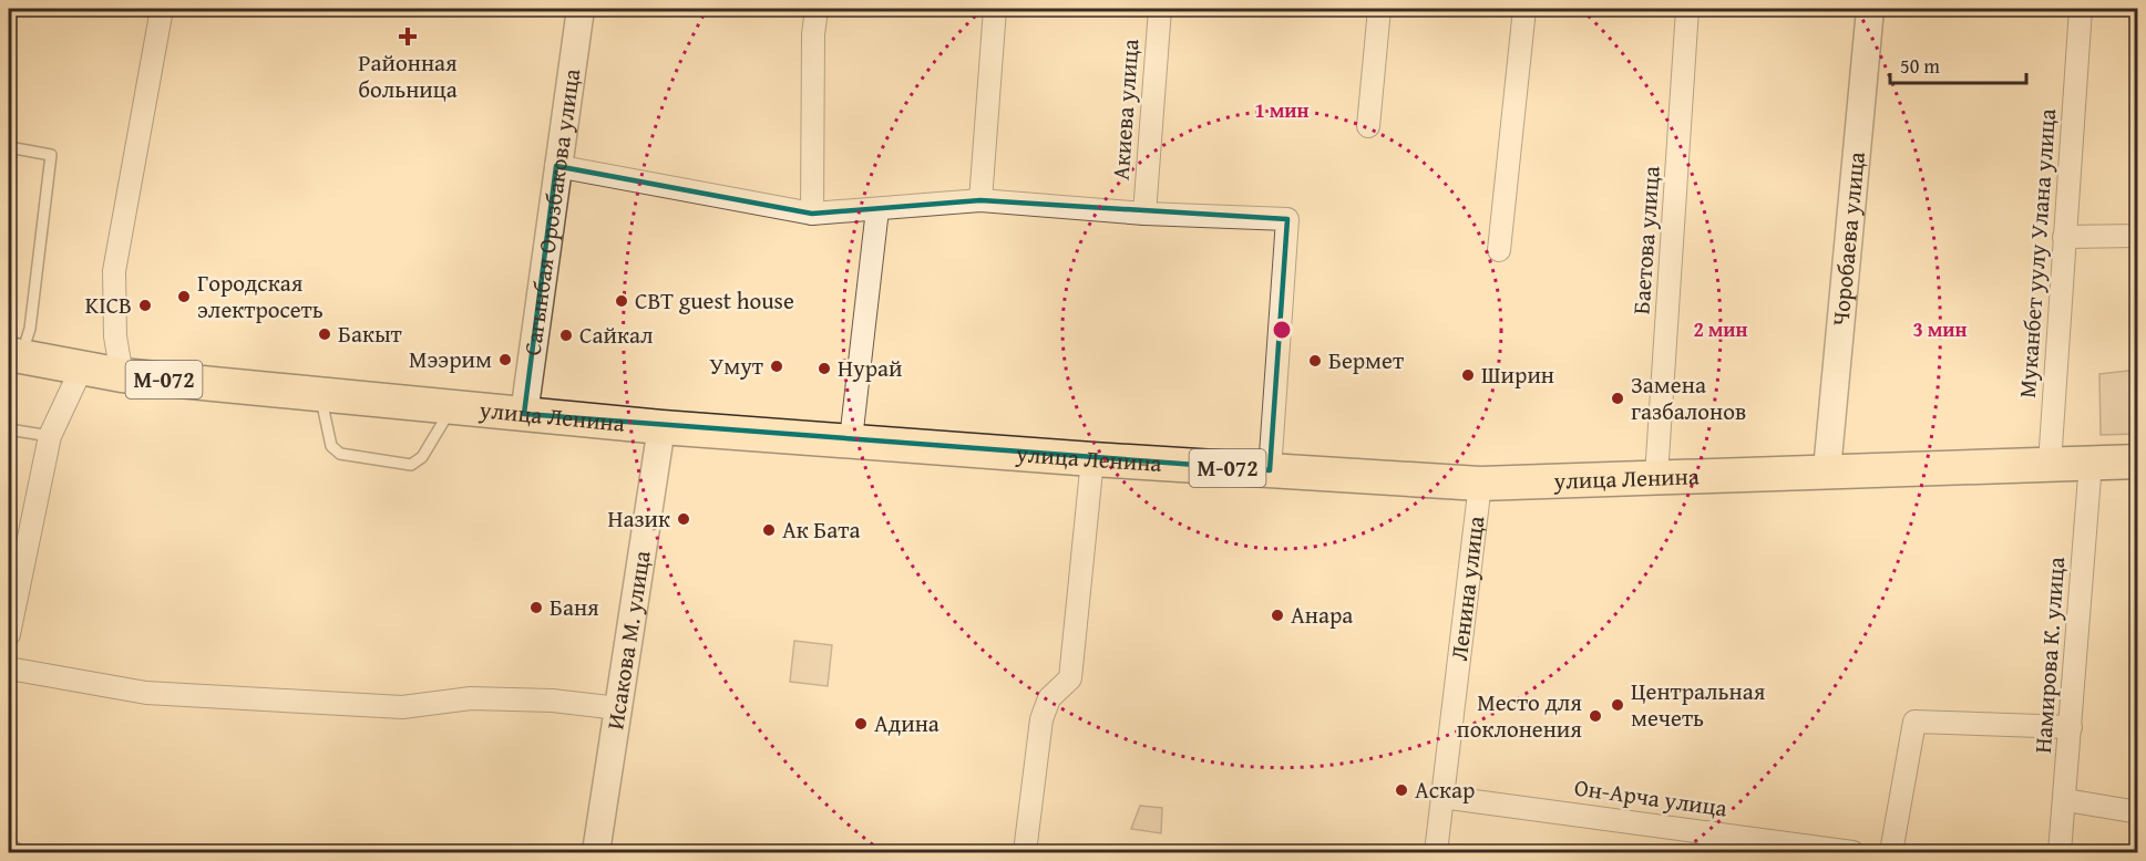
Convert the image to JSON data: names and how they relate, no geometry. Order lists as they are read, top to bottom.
{
  "streets": {
    "main road": ["М-072", "улица Ленина"],
    "street": [
      "Акиева улица",
      "Сагынбая Орозбакова улица",
      "Чоробаева улица",
      "Баетова улица",
      "Муканбет уулу Улана улица",
      "Ленина улица",
      "Исакова М. улица",
      "Намирова К. улица",
      "Он-Арча улица"
    ]
  },
  "crossings": [
    ["Сагынбая Орозбакова улица", "улица Ленина"],
    ["Чоробаева улица", "улица Ленина"],
    ["Баетова улица", "улица Ленина"],
    ["Муканбет уулу Улана улица", "улица Ленина"],
    ["М-072", "улица Ленина"],
    ["улица Ленина", "Ленина улица"],
    ["улица Ленина", "Исакова М. улица"],
    ["улица Ленина", "Намирова К. улица"],
    ["Ленина улица", "Он-Арча улица"]
  ],
  "places": {
    "health": ["Районная больница"],
    "other": [
      "Городская электросеть",
      "CBT guest house",
      "KICB",
      "Бакыт",
      "Сайкал",
      "Мээрим",
      "Бермет",
      "Умут",
      "Нурай",
      "Ширин",
      "Замена газбалонов",
      "Назик",
      "Ак Бата",
      "Баня",
      "Анара",
      "Центральная мечеть",
      "Место для поклонения",
      "Адина",
      "Аскар"
    ]
  },
  "scale_bar": "50 m",
  "rings": ["1 мин", "2 мин", "3 мин"]
}
